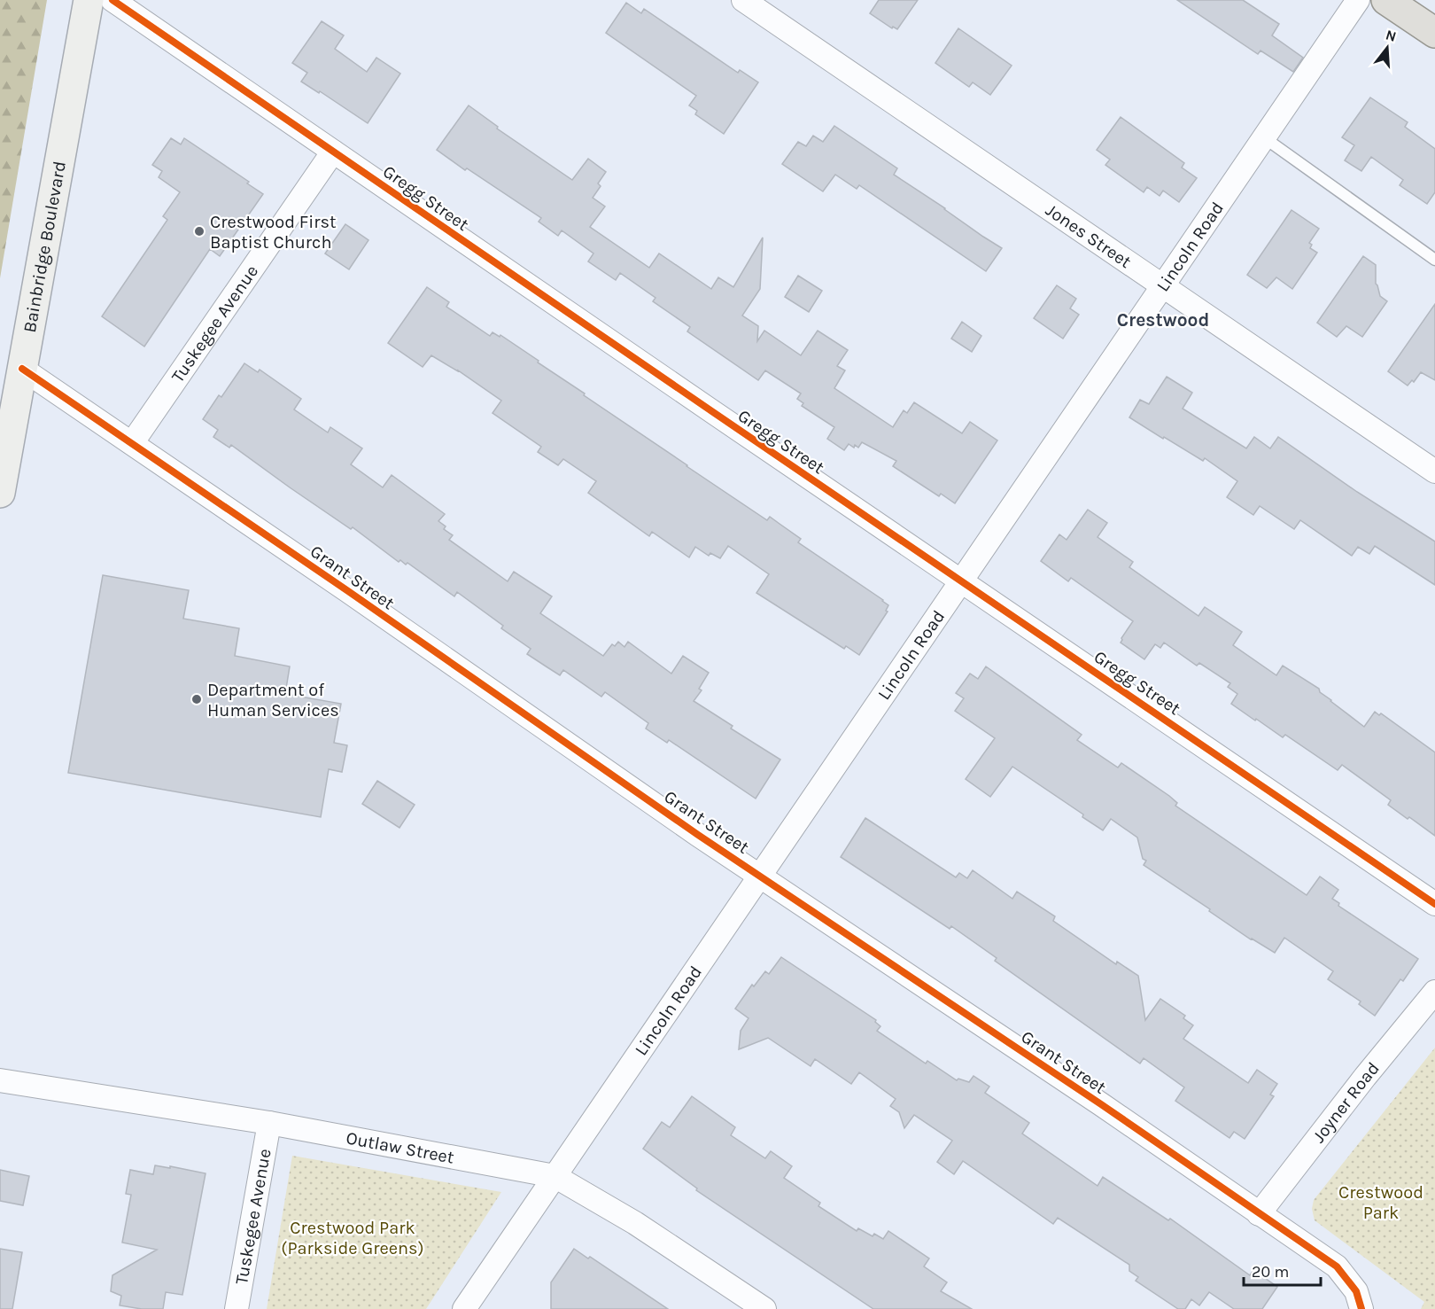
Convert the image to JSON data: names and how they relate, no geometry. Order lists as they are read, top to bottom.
{
  "streets": {
    "main road": ["Bainbridge Boulevard"],
    "street": [
      "Gregg Street",
      "Jones Street",
      "Lincoln Road",
      "Tuskegee Avenue",
      "Grant Street",
      "Joyner Road",
      "Outlaw Street"
    ]
  },
  "crossings": [
    ["Gregg Street", "Lincoln Road"],
    ["Gregg Street", "Tuskegee Avenue"],
    ["Jones Street", "Lincoln Road"],
    ["Bainbridge Boulevard", "Grant Street"],
    ["Lincoln Road", "Grant Street"],
    ["Lincoln Road", "Outlaw Street"],
    ["Tuskegee Avenue", "Grant Street"],
    ["Tuskegee Avenue", "Outlaw Street"],
    ["Grant Street", "Joyner Road"]
  ],
  "districts": ["Crestwood"],
  "parks": ["Crestwood Park", "Crestwood Park (Parkside Greens)"],
  "places": ["Crestwood First Baptist Church", "Department of Human Services"],
  "scale_bar": "20 m",
  "north": "top"
}
